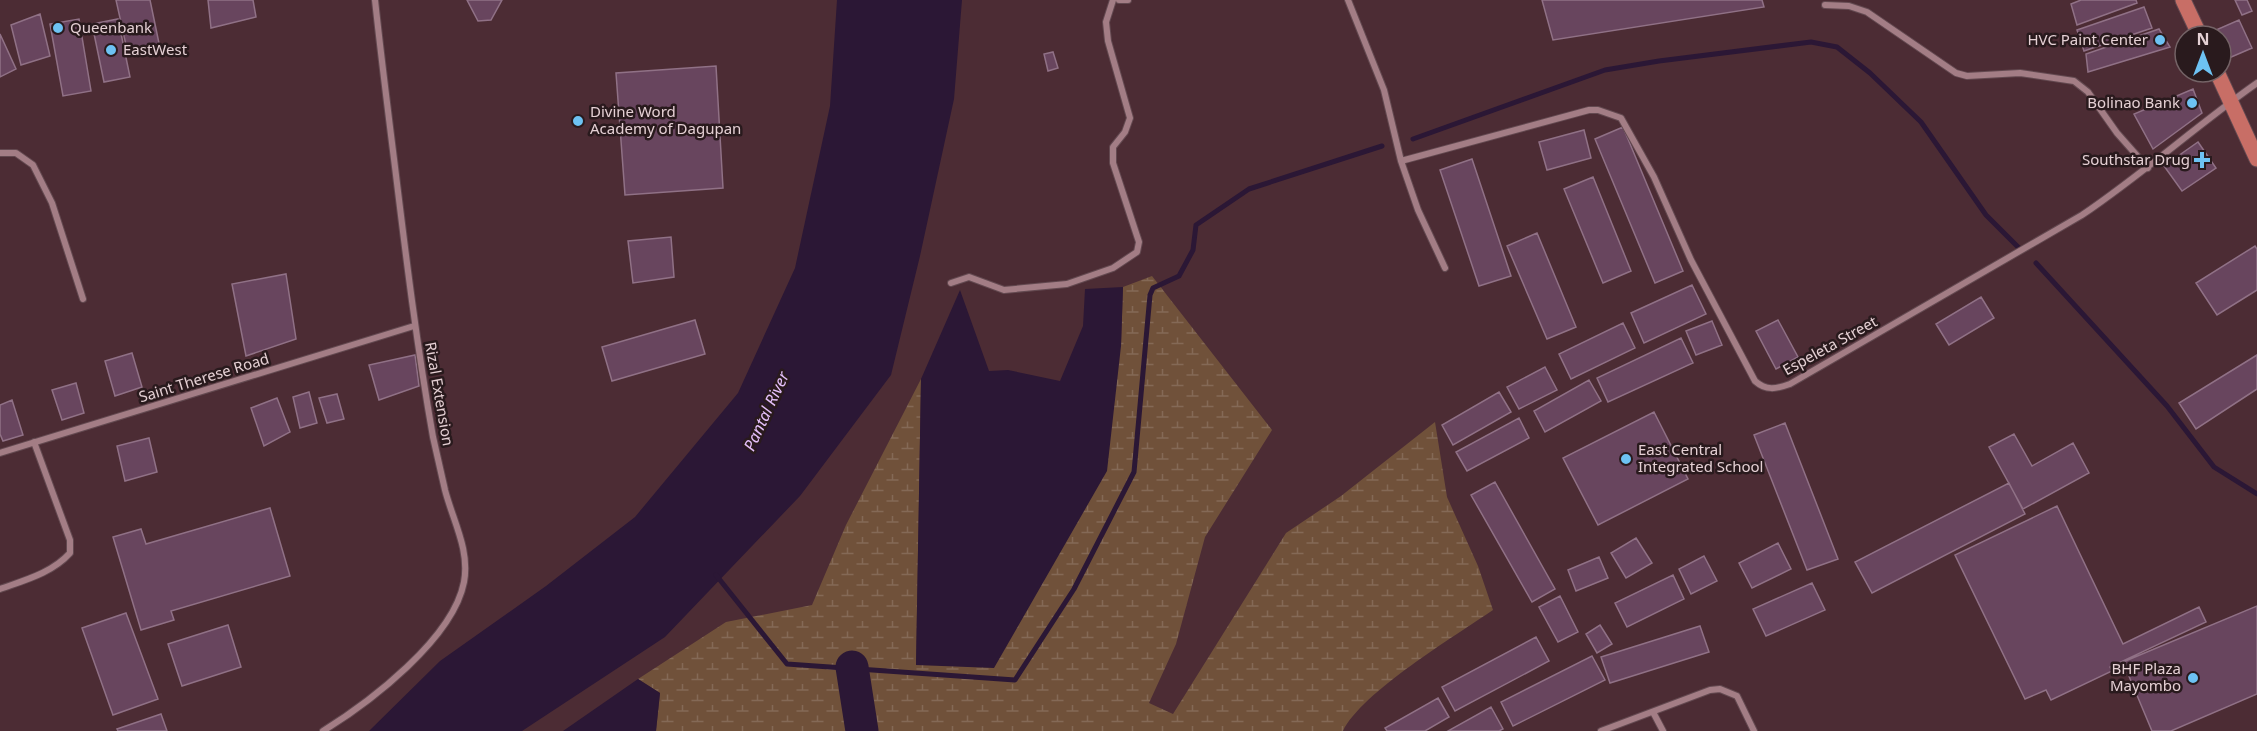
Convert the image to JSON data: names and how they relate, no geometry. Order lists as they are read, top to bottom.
{
  "streets": {
    "street": ["Espeleta Street", "Saint Therese Road", "Rizal Extension"]
  },
  "crossings": [
    ["Saint Therese Road", "Rizal Extension"]
  ],
  "water": ["Pantal River"],
  "places": {
    "other": [
      "Queenbank",
      "HVC Paint Center",
      "EastWest",
      "Bolinao Bank",
      "Divine Word Academy of Dagupan",
      "East Central Integrated School",
      "BHF Plaza Mayombo"
    ],
    "health": ["Southstar Drug"]
  },
  "north": "top"
}
